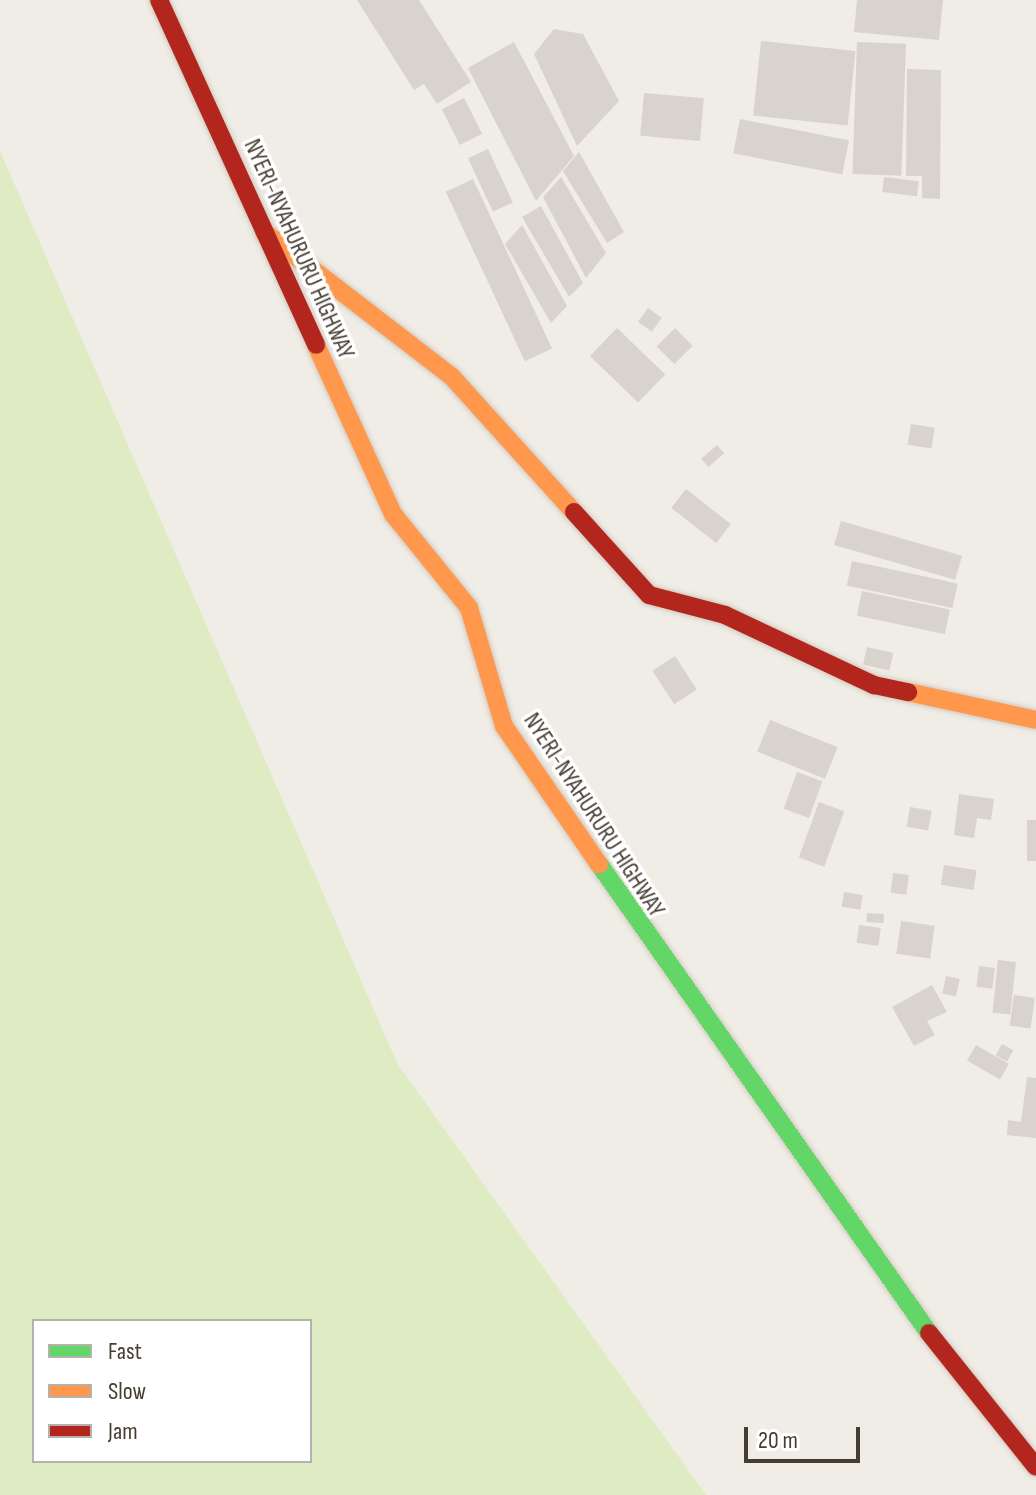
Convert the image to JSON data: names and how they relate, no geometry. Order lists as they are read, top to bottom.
{
  "streets": {
    "main road": ["NYERI-NYAHURURU HIGHWAY"]
  },
  "legend": ["Fast", "Slow", "Jam"],
  "scale_bar": "20 m"
}
